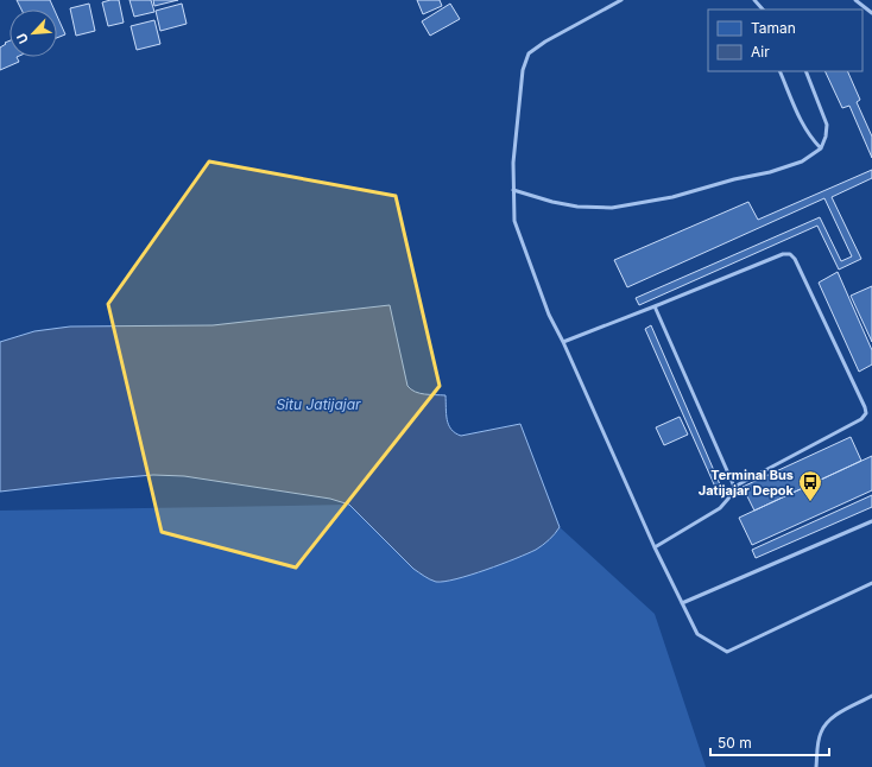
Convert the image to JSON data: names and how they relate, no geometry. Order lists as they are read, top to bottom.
{
  "water": ["Situ Jatijajar"],
  "places": {
    "bus stop": ["Terminal Bus Jatijajar Depok"]
  },
  "legend": ["Taman", "Air"],
  "scale_bar": "50 m",
  "north": "bottom left"
}
